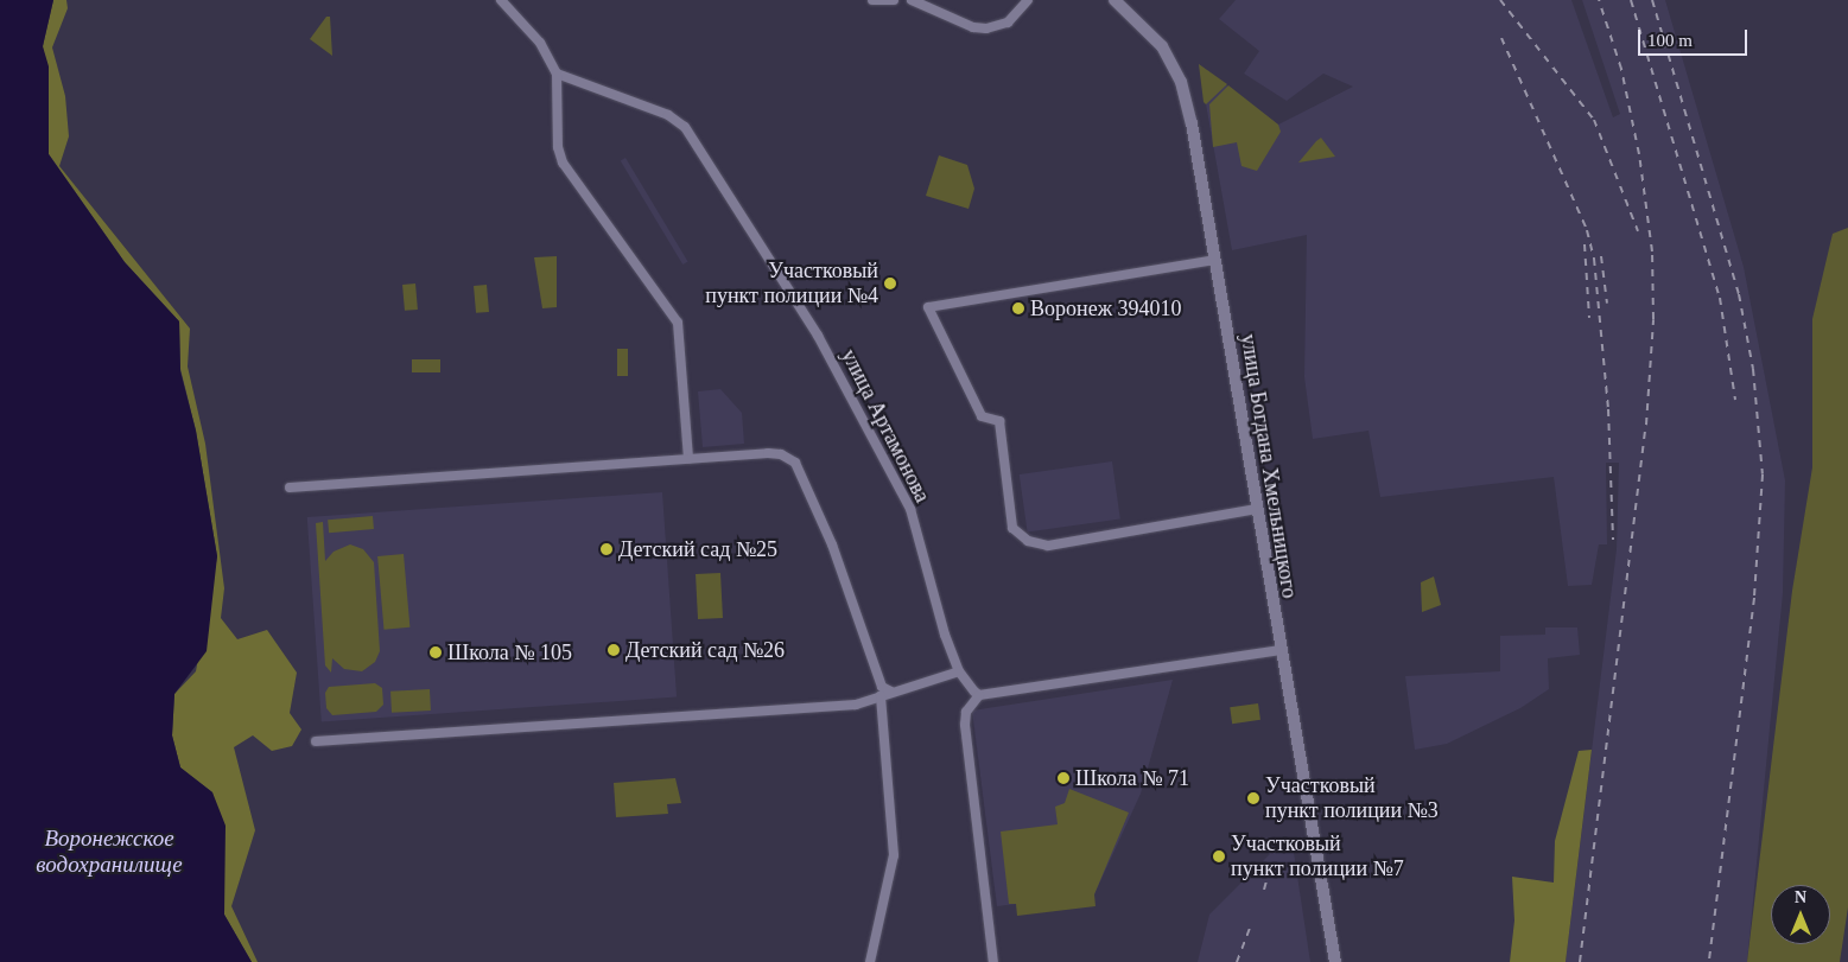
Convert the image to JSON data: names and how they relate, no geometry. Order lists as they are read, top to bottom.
{
  "streets": {
    "main road": ["улица Богдана Хмельницкого"],
    "street": ["улица Артамонова"]
  },
  "water": ["Воронежское водохранилище"],
  "places": [
    "Участковый пункт полиции №4",
    "Воронеж 394010",
    "Детский сад №25",
    "Детский сад №26",
    "Школа № 105",
    "Школа № 71",
    "Участковый пункт полиции №3",
    "Участковый пункт полиции №7"
  ],
  "scale_bar": "100 m",
  "north": "top"
}
